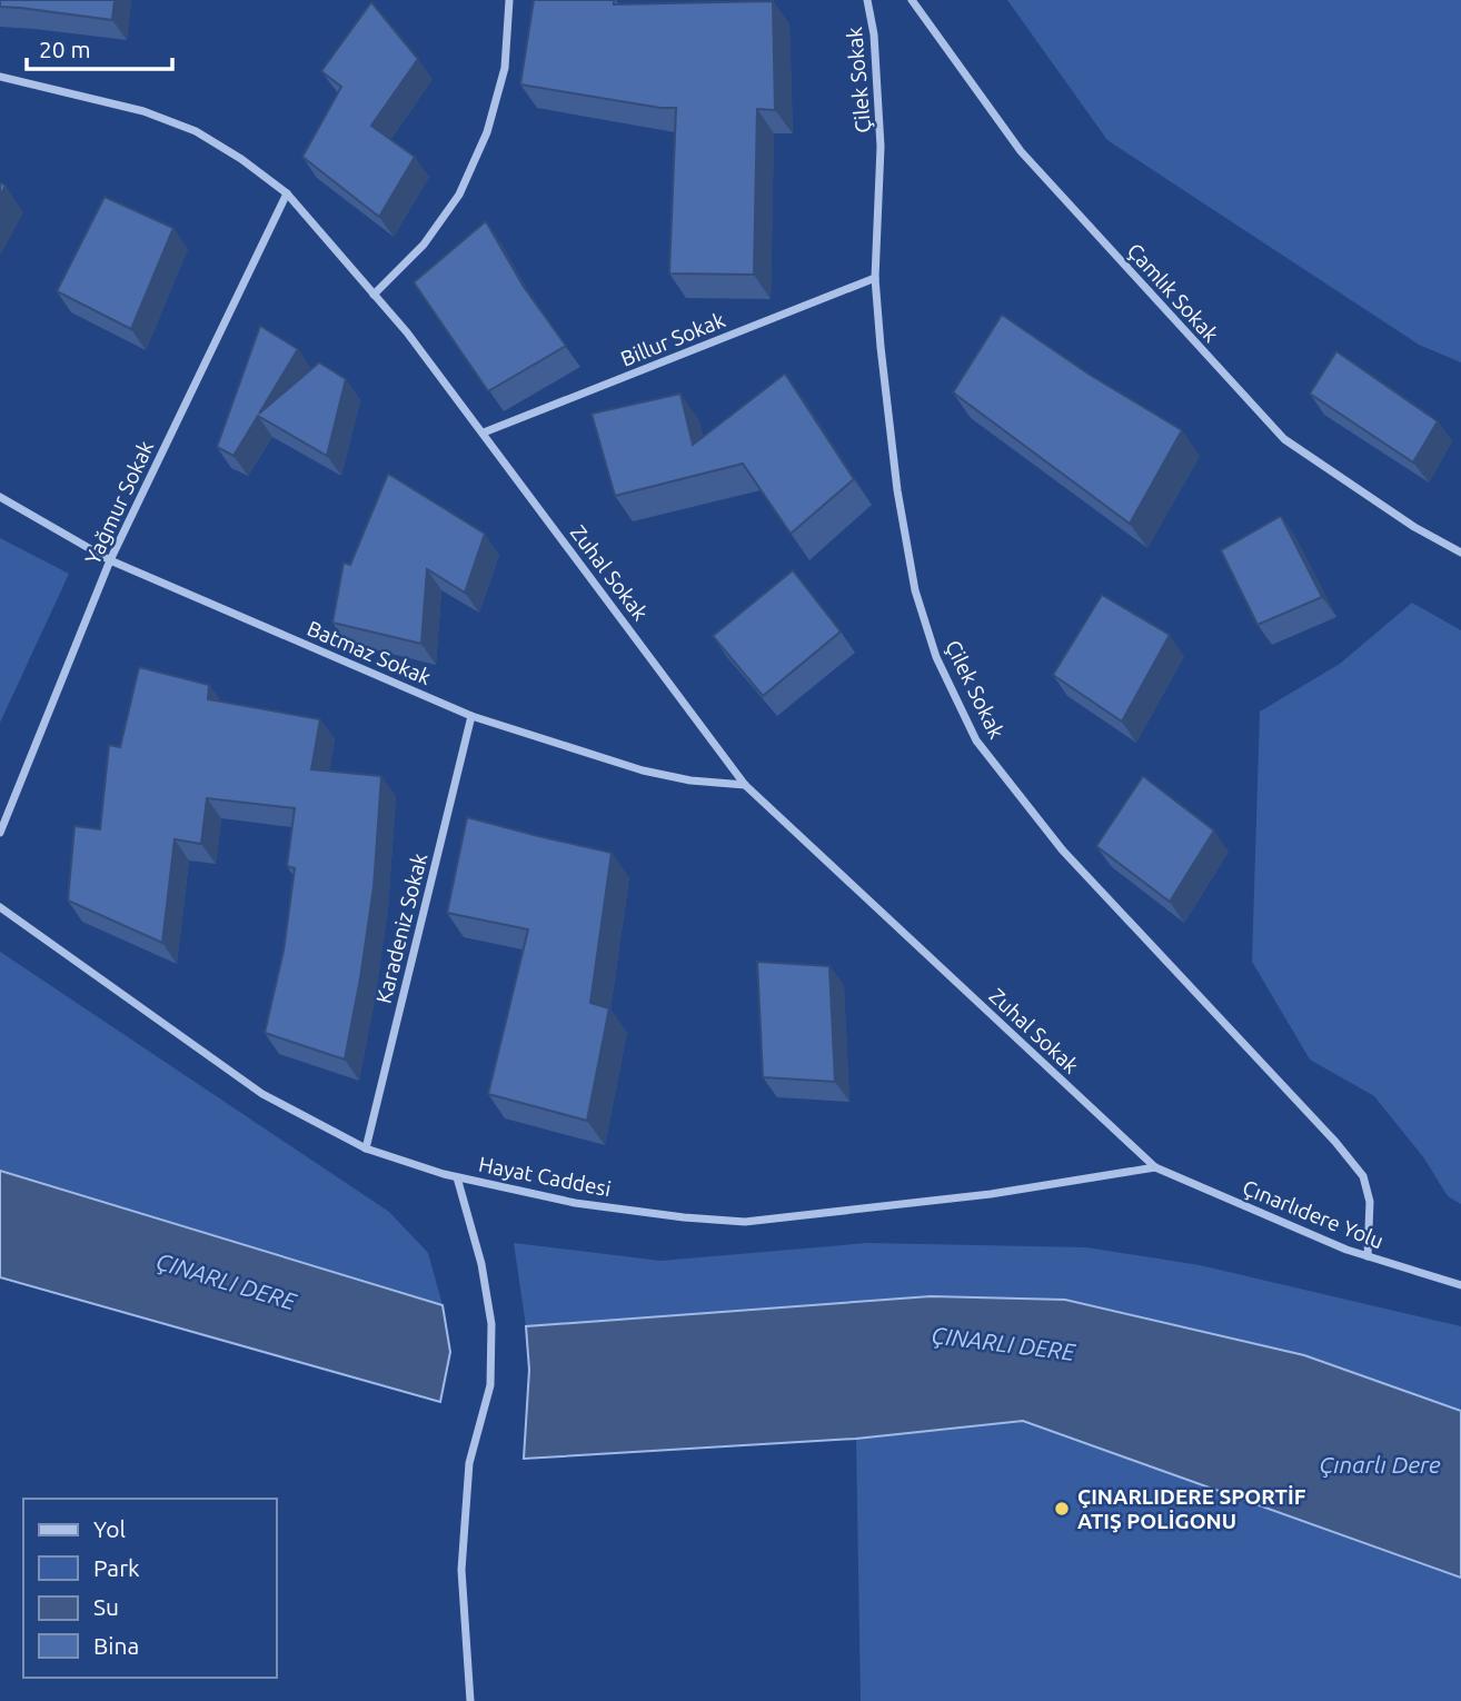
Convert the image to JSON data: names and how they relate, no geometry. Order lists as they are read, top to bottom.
{
  "streets": {
    "street": [
      "Çilek Sokak",
      "Çamlık Sokak",
      "Billur Sokak",
      "Yağmur Sokak",
      "Zuhal Sokak",
      "Batmaz Sokak",
      "Karadeniz Sokak",
      "Hayat Caddesi",
      "Çınarlıdere Yolu"
    ]
  },
  "crossings": [
    ["Çilek Sokak", "Billur Sokak"],
    ["Çilek Sokak", "Çınarlıdere Yolu"],
    ["Billur Sokak", "Zuhal Sokak"],
    ["Yağmur Sokak", "Zuhal Sokak"],
    ["Yağmur Sokak", "Batmaz Sokak"],
    ["Zuhal Sokak", "Batmaz Sokak"],
    ["Zuhal Sokak", "Hayat Caddesi"],
    ["Zuhal Sokak", "Çınarlıdere Yolu"],
    ["Batmaz Sokak", "Karadeniz Sokak"],
    ["Karadeniz Sokak", "Hayat Caddesi"],
    ["Hayat Caddesi", "Çınarlıdere Yolu"]
  ],
  "water": ["ÇINARLI DERE", "Çınarlı Dere"],
  "places": ["ÇINARLIDERE SPORTİF ATIŞ POLİGONU"],
  "legend": [
    "Yol",
    "Park",
    "Su",
    "Bina"
  ],
  "scale_bar": "20 m"
}
